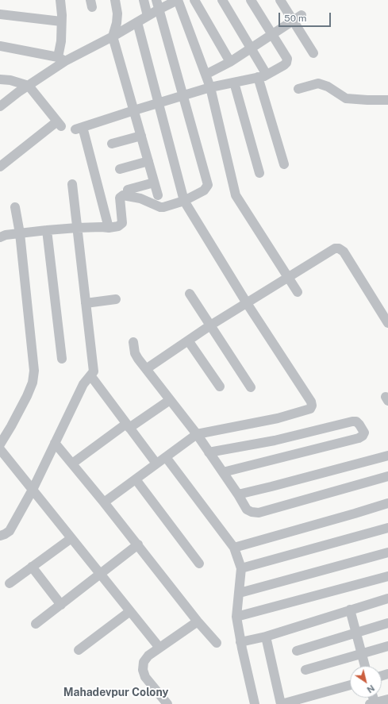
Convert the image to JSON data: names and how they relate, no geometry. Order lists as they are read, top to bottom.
{
  "districts": ["Mahadevpur Colony"],
  "scale_bar": "50 m",
  "north": "bottom right"
}
